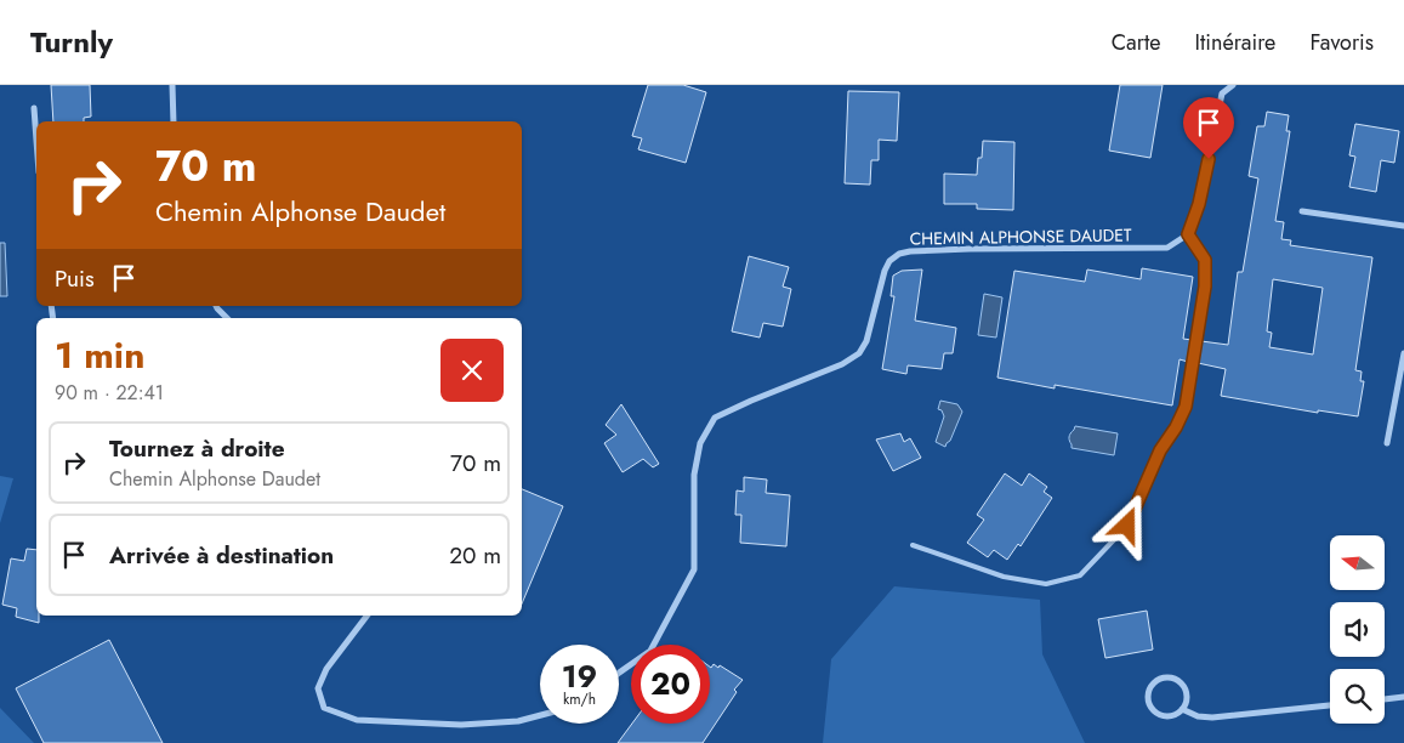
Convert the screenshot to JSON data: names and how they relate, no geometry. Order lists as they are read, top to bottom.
{
  "streets": {
    "street": ["CHEMIN ALPHONSE DAUDET"]
  },
  "north": "left",
  "page": {
    "header": "Turnly",
    "nav": ["Carte", "Itinéraire", "Favoris"],
    "turn": ["70 m", "Chemin Alphonse Daudet"],
    "then": "Puis",
    "heading": ["1 min", "90 m · 22:41"],
    "list": [
      {
        "name": "Tournez à droite",
        "note": "Chemin Alphonse Daudet",
        "value": "70 m"
      },
      {
        "name": "Arrivée à destination",
        "value": "20 m"
      }
    ],
    "speed": "19 km/h",
    "limit": "20"
  }
}
